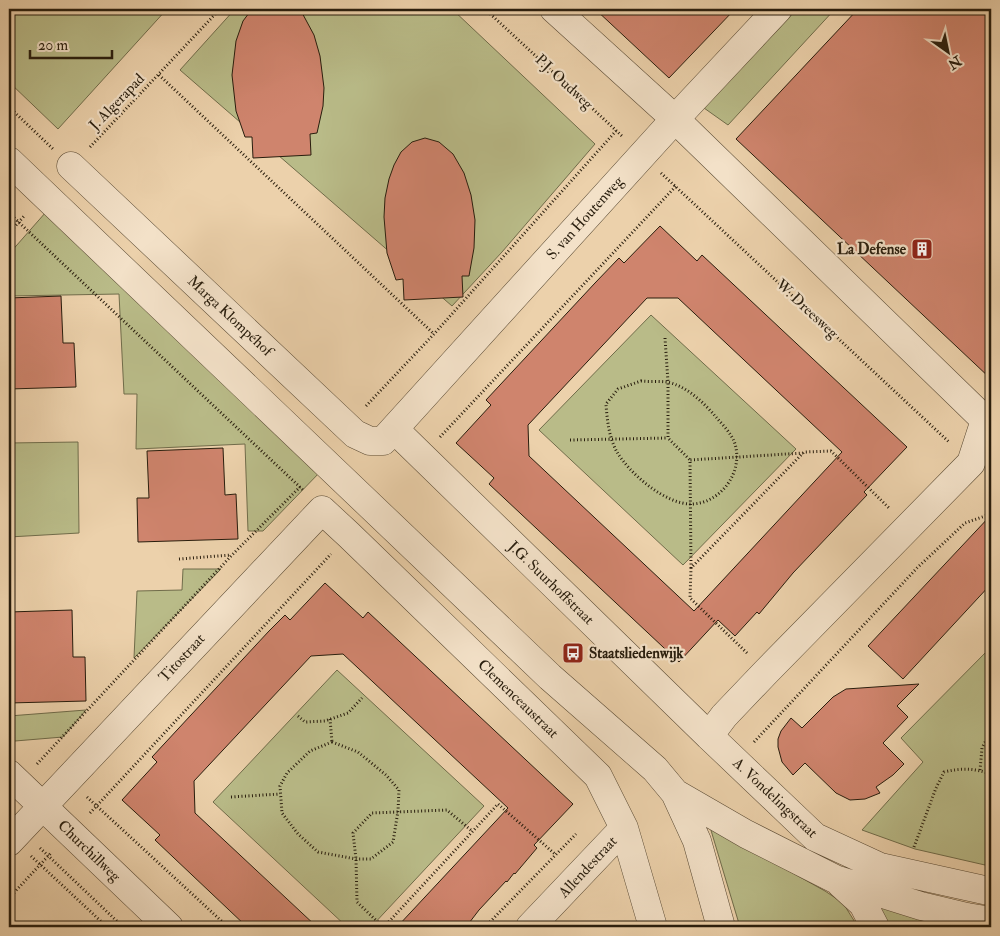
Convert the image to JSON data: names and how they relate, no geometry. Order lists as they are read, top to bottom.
{
  "streets": {
    "street": [
      "S. van Houtenweg",
      "Marga Klompéhof",
      "J.G. Suurhoffstraat",
      "Titostraat",
      "Clemenceaustraat",
      "A. Vondelingstraat",
      "Churchillweg",
      "Allendestraat"
    ],
    "path": ["P.J. Oudweg", "J. Algerapad", "W. Dreesweg"]
  },
  "crossings": [
    ["P.J. Oudweg", "S. van Houtenweg"],
    ["P.J. Oudweg", "W. Dreesweg"],
    ["J. Algerapad", "Marga Klompéhof"],
    ["S. van Houtenweg", "W. Dreesweg"],
    ["S. van Houtenweg", "Marga Klompéhof"],
    ["S. van Houtenweg", "J.G. Suurhoffstraat"],
    ["Marga Klompéhof", "J.G. Suurhoffstraat"],
    ["J.G. Suurhoffstraat", "A. Vondelingstraat"],
    ["Titostraat", "Clemenceaustraat"],
    ["Titostraat", "Churchillweg"],
    ["Clemenceaustraat", "Allendestraat"]
  ],
  "places": {
    "building": ["La Defense"],
    "bus stop": ["Staatsliedenwijk"]
  },
  "scale_bar": "20 m",
  "north": "bottom right"
}
